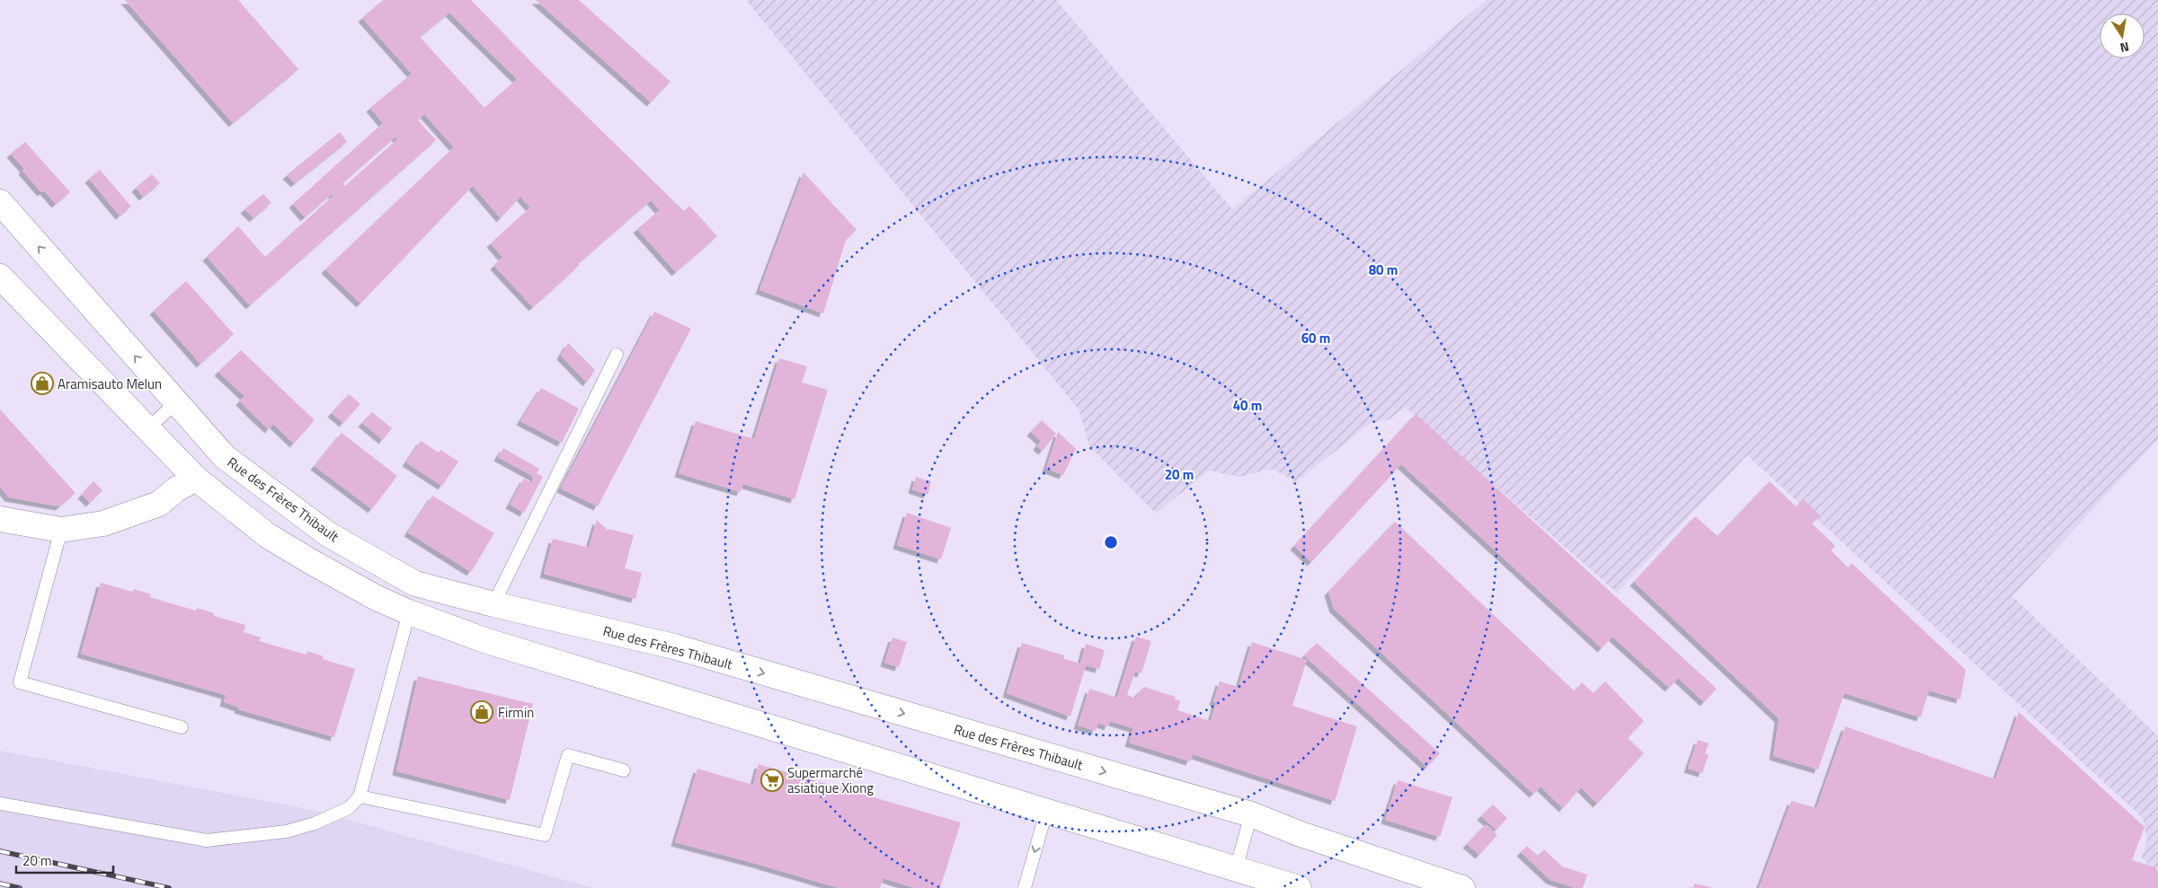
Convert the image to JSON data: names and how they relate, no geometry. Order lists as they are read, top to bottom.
{
  "streets": {
    "street": ["Rue des Frères Thibault"]
  },
  "places": {
    "shop": ["Aramisauto Melun", "Firmin"],
    "supermarket": ["Supermarché asiatique Xiong"]
  },
  "scale_bar": "20 m",
  "north": "bottom",
  "rings": [
    "80 m",
    "60 m",
    "40 m",
    "20 m"
  ]
}
